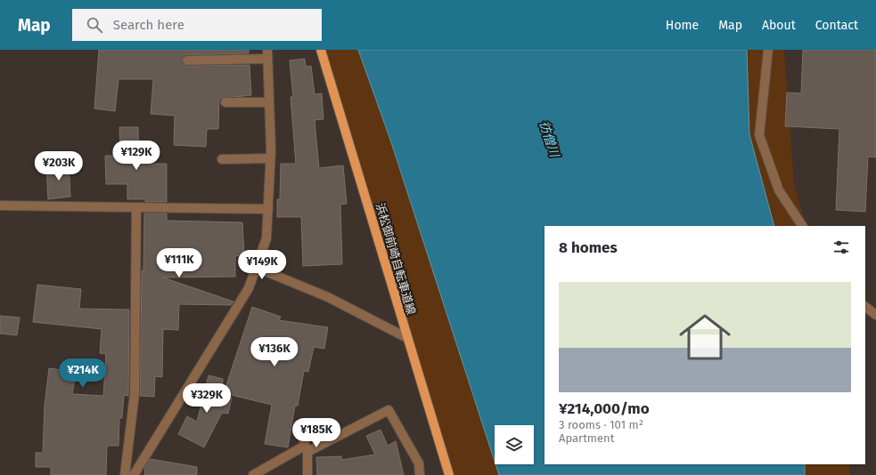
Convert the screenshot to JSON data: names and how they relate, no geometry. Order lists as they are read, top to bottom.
{
  "streets": {
    "main road": ["浜松御前崎自転車道線"]
  },
  "water": ["彷僧川"],
  "page": {
    "header": "Map",
    "search": "Search here",
    "nav": [
      "Home",
      "Map",
      "About",
      "Contact"
    ],
    "price": [
      "¥129K",
      "¥203K",
      "¥111K",
      "¥149K",
      "¥136K",
      "¥214K",
      "¥329K",
      "¥185K"
    ],
    "heading": "8 homes",
    "list": [
      {
        "name": "¥214,000/mo",
        "note": "3 rooms · 101 m² · Apartment"
      }
    ]
  }
}
